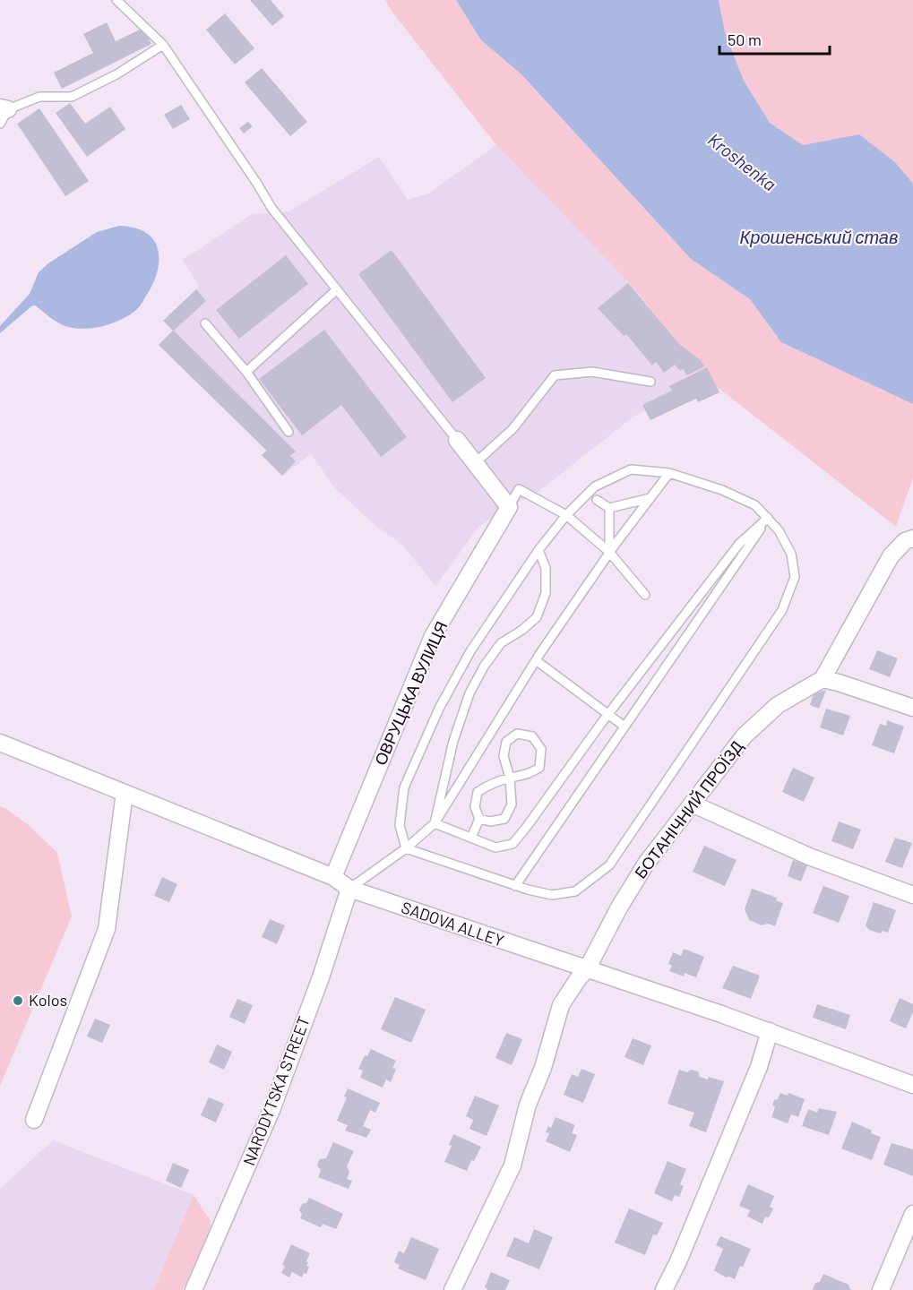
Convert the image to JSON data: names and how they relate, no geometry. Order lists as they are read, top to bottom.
{
  "streets": {
    "street": [
      "ОВРУЦЬКА ВУЛИЦЯ",
      "БОТАНІЧНИЙ ПРОЇЗД",
      "SADOVA ALLEY",
      "NARODYTSKA STREET"
    ]
  },
  "crossings": [
    ["ОВРУЦЬКА ВУЛИЦЯ", "SADOVA ALLEY"],
    ["БОТАНІЧНИЙ ПРОЇЗД", "SADOVA ALLEY"],
    ["SADOVA ALLEY", "NARODYTSKA STREET"]
  ],
  "water": ["Kroshenka", "Крошенський став"],
  "places": ["Kolos"],
  "scale_bar": "50 m"
}
